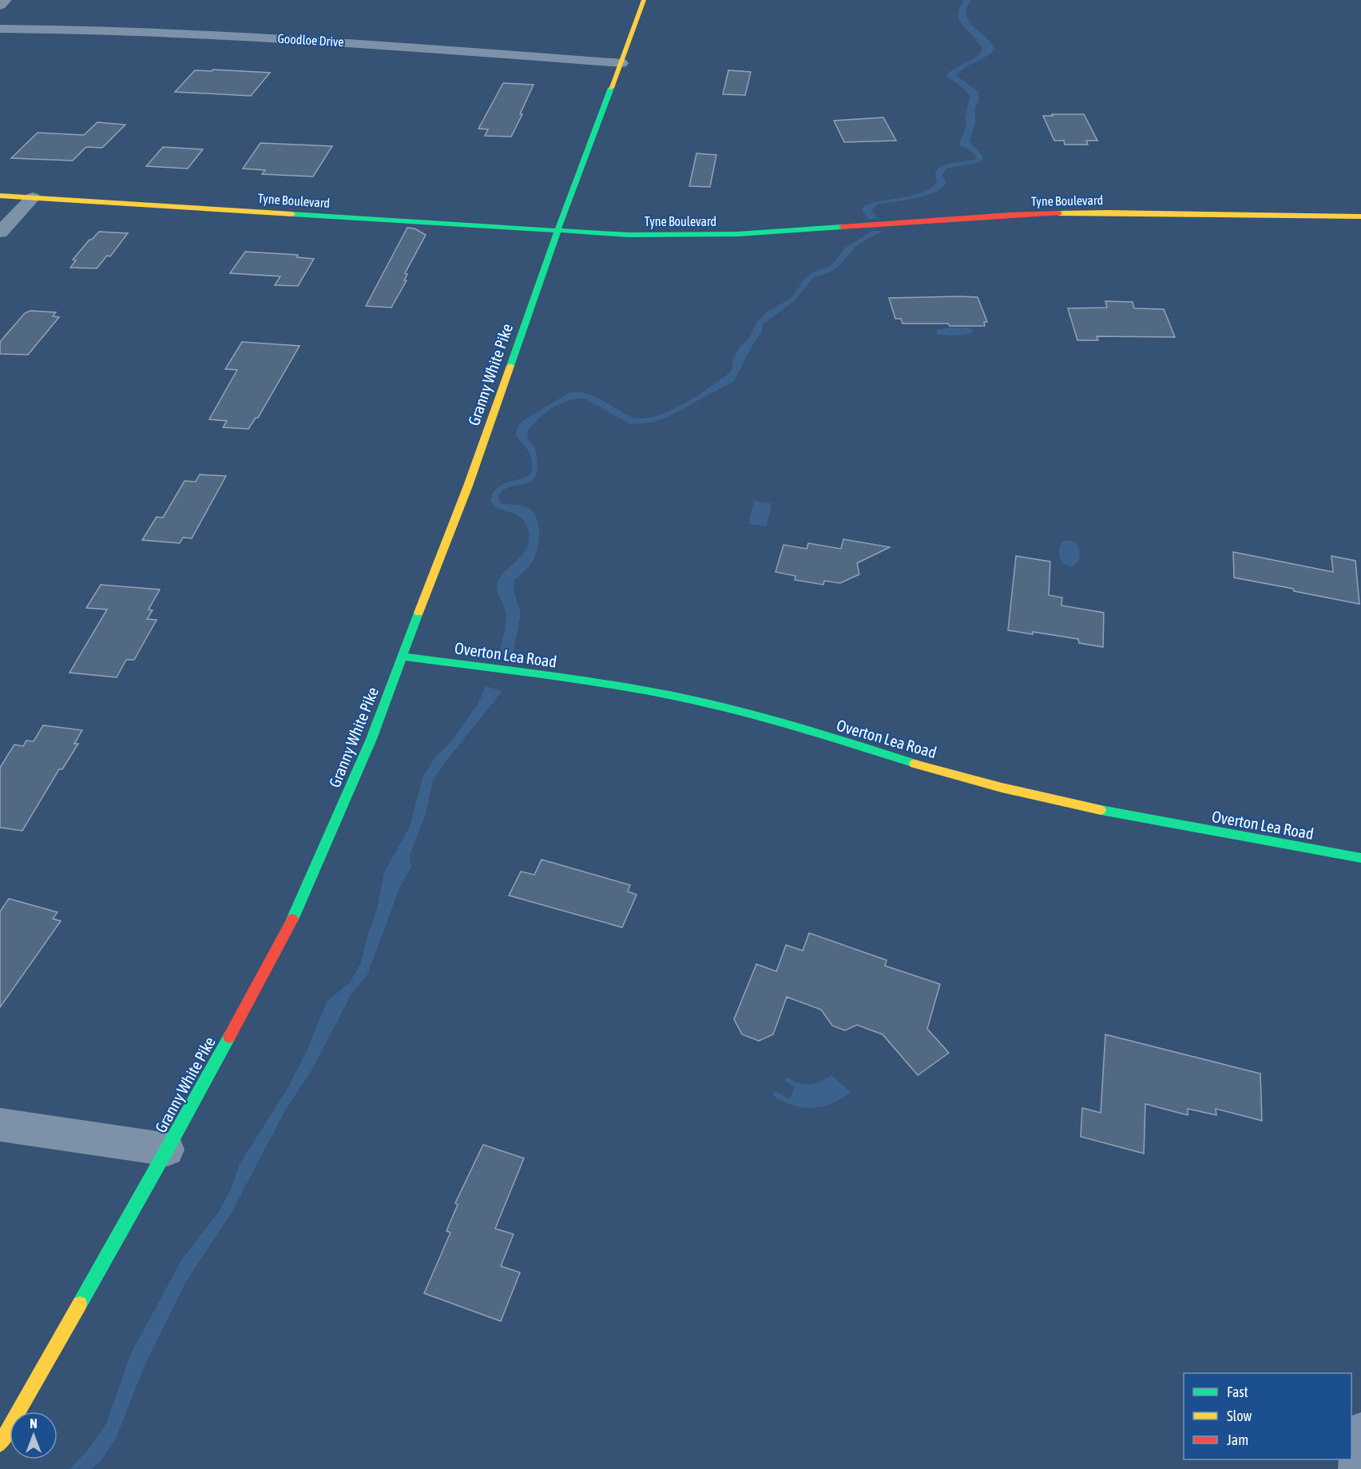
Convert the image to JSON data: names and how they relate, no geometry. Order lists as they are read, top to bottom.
{
  "streets": {
    "street": [
      "Goodloe Drive",
      "Tyne Boulevard",
      "Granny White Pike",
      "Overton Lea Road"
    ]
  },
  "crossings": [
    ["Goodloe Drive", "Granny White Pike"],
    ["Tyne Boulevard", "Granny White Pike"],
    ["Granny White Pike", "Overton Lea Road"]
  ],
  "legend": ["Fast", "Slow", "Jam"],
  "north": "top"
}
